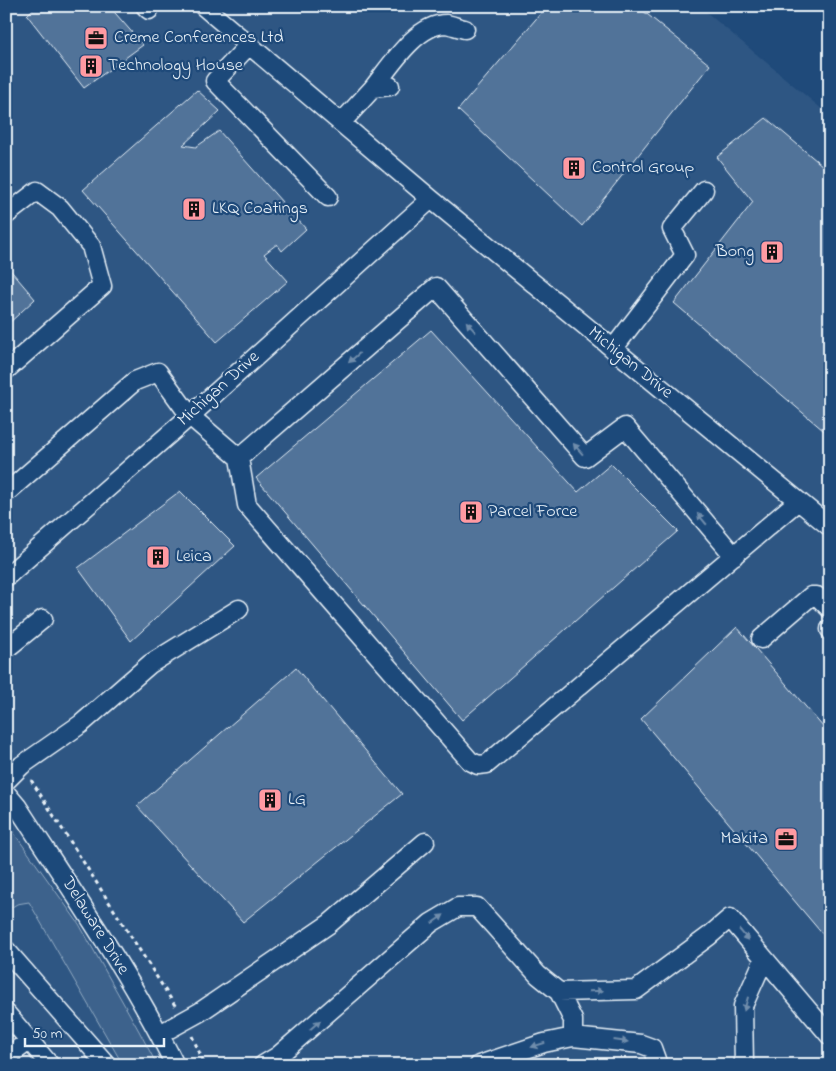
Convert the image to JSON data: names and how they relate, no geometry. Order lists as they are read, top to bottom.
{
  "streets": {
    "street": ["Michigan Drive", "Delaware Drive"]
  },
  "places": {
    "office": ["Creme Conferences Ltd", "Makita"],
    "building": [
      "Technology House",
      "Control Group",
      "LKQ Coatings",
      "Bong",
      "Parcel Force",
      "Leica",
      "LG"
    ]
  },
  "scale_bar": "50 m"
}
